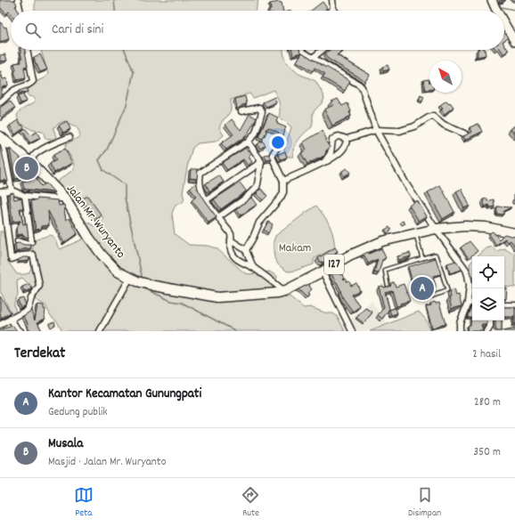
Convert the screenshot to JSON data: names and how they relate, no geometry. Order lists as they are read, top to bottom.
{
  "streets": {
    "main road": ["Jalan Mr. Wuryanto", "127"]
  },
  "parks": ["Makam"],
  "north": "top left",
  "page": {
    "search": "Cari di sini",
    "pins": ["B", "A"],
    "heading": ["Terdekat", "2 hasil"],
    "list": [
      {
        "mark": "A",
        "name": "Kantor Kecamatan Gunungpati",
        "note": "Gedung publik",
        "value": "280 m"
      },
      {
        "mark": "B",
        "name": "Musala",
        "note": "Masjid · Jalan Mr. Wuryanto",
        "value": "350 m"
      }
    ],
    "nav": ["Peta", "Rute", "Disimpan"]
  }
}
